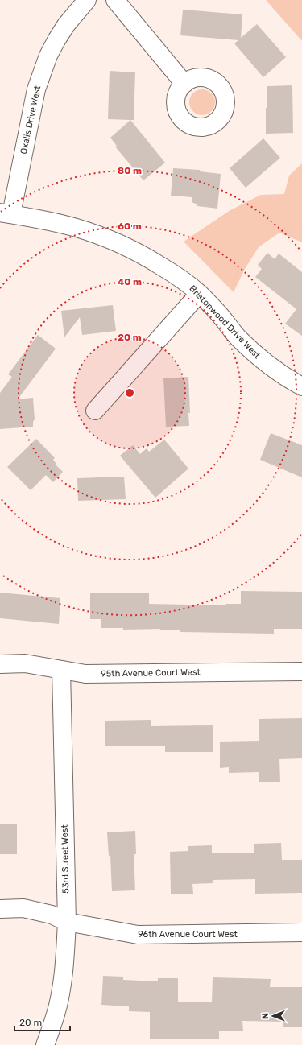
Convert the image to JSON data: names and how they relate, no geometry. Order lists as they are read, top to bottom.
{
  "streets": {
    "street": [
      "Oxalis Drive West",
      "Bristonwood Drive West",
      "95th Avenue Court West",
      "53rd Street West",
      "96th Avenue Court West"
    ]
  },
  "crossings": [
    ["Oxalis Drive West", "Bristonwood Drive West"],
    ["95th Avenue Court West", "53rd Street West"],
    ["53rd Street West", "96th Avenue Court West"]
  ],
  "scale_bar": "20 m",
  "north": "left",
  "rings": [
    "80 m",
    "60 m",
    "40 m",
    "20 m"
  ]
}
